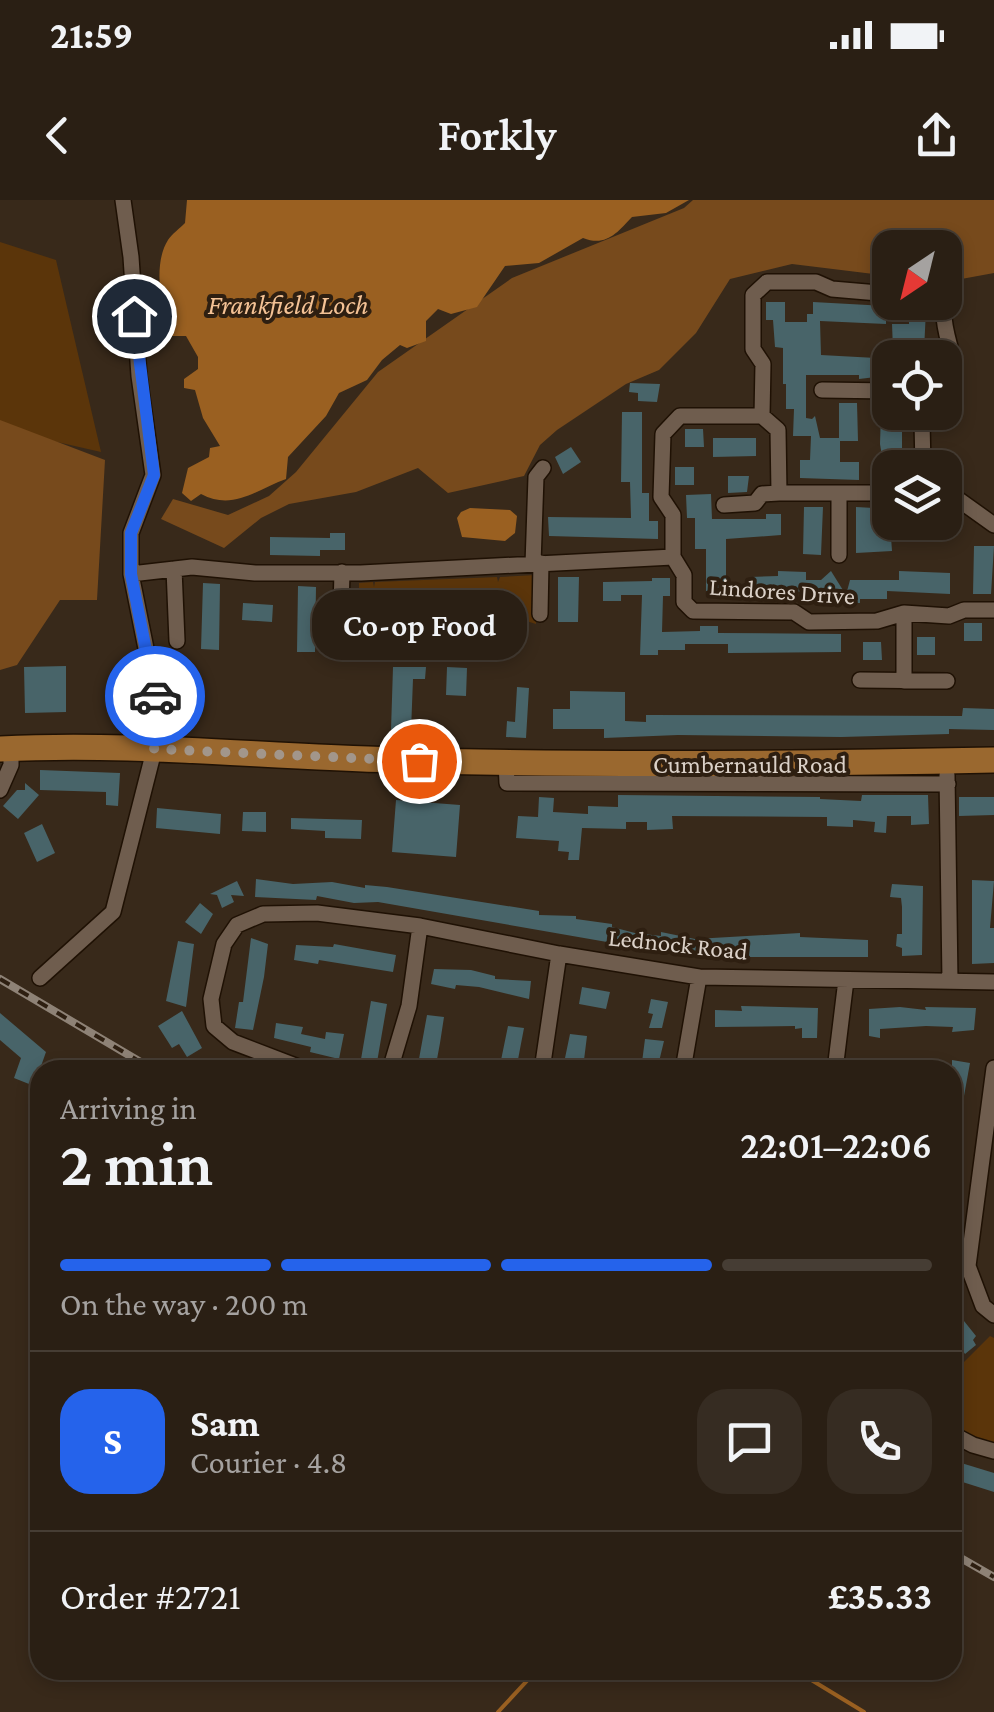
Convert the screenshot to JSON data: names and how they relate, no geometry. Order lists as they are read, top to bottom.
{
  "streets": {
    "main road": ["Cumbernauld Road"],
    "street": ["Lindores Drive", "Lednock Road"]
  },
  "water": ["Frankfield Loch"],
  "places": ["Co-op Food"],
  "north": "bottom left",
  "page": {
    "status": "21:59",
    "header": "Forkly",
    "bubble": "Co-op Food",
    "heading": ["2 min", "Arriving in", "22:01–22:06"],
    "panel": [
      "Sam",
      "Courier · 4.8",
      "Order #2721",
      "£35.33"
    ],
    "bar": "On the way · 200 m",
    "round": "S"
  }
}
